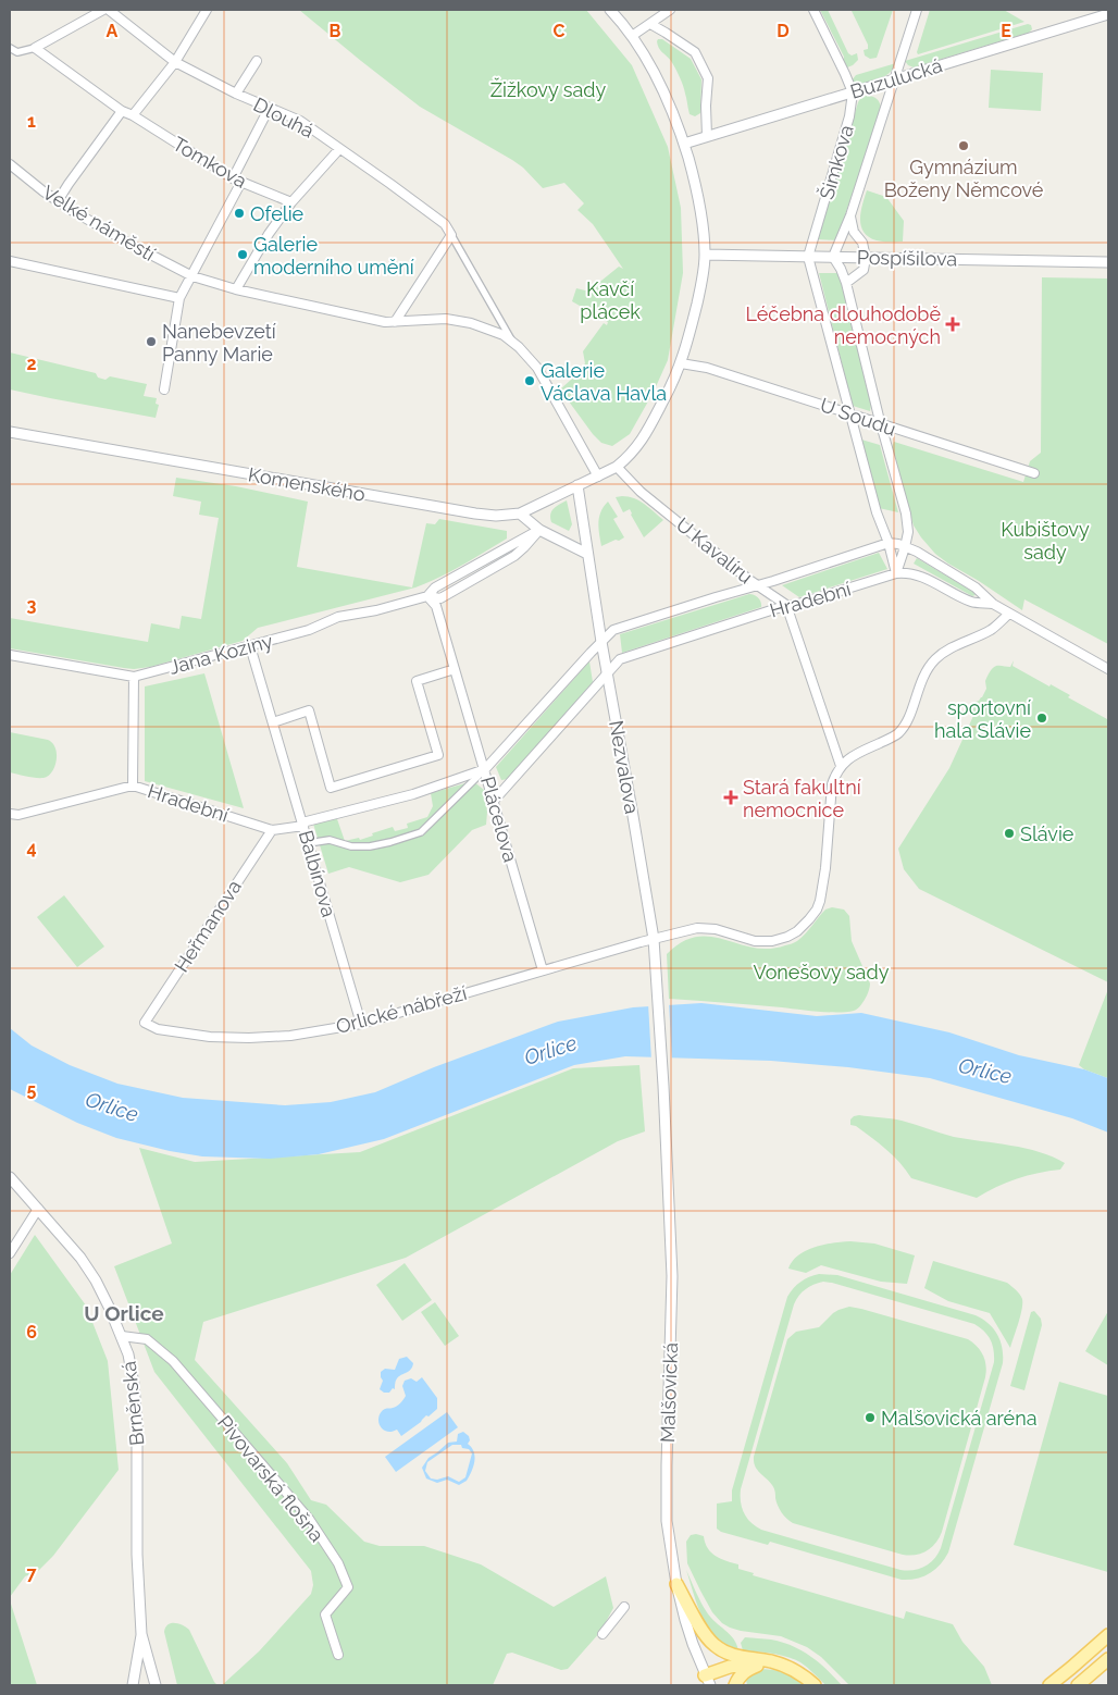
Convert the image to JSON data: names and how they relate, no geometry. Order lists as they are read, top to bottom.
{
  "streets": {
    "street": [
      "Buzulucká",
      "Dlouhá",
      "Tomkova",
      "Šimkova",
      "Velké náměstí",
      "Pospíšilova",
      "U Soudu",
      "Komenského",
      "U Kavalíru",
      "Hradební",
      "Jana Koziny",
      "Nezvalova",
      "Plácelova",
      "Balbínova",
      "Heřmanova",
      "Orlické nábřeží",
      "Malšovická",
      "Brněnská",
      "Pivovarská flošna"
    ]
  },
  "crossings": [
    ["Buzulucká", "Šimkova"],
    ["Buzulucká", "Komenského"],
    ["Šimkova", "Pospíšilova"],
    ["Velké náměstí", "Komenského"],
    ["Pospíšilova", "Komenského"],
    ["U Soudu", "Komenského"],
    ["Komenského", "U Kavalíru"],
    ["Komenského", "Nezvalova"],
    ["U Kavalíru", "Hradební"],
    ["Hradební", "Nezvalova"],
    ["Hradební", "Plácelova"],
    ["Hradební", "Balbínova"],
    ["Hradební", "Heřmanova"],
    ["Jana Koziny", "Plácelova"],
    ["Jana Koziny", "Balbínova"],
    ["Nezvalova", "Orlické nábřeží"],
    ["Nezvalova", "Malšovická"],
    ["Plácelova", "Orlické nábřeží"],
    ["Balbínova", "Orlické nábřeží"],
    ["Heřmanova", "Orlické nábřeží"],
    ["Brněnská", "Pivovarská flošna"]
  ],
  "districts": ["U Orlice"],
  "water": ["Orlice"],
  "parks": [
    "Žižkovy sady",
    "Kavčí plácek",
    "Kubištovy sady",
    "Vonešovy sady"
  ],
  "places": {
    "other": [
      "Gymnázium Boženy Němcové",
      "Ofelie",
      "Galerie moderního umění",
      "Nanebevzetí Panny Marie",
      "Galerie Václava Havla",
      "sportovní hala Slávie",
      "Slávie",
      "Malšovická aréna"
    ],
    "health": ["Léčebna dlouhodobě nemocných", "Stará fakultní nemocnice"]
  },
  "grid": {
    "columns": [
      "A",
      "B",
      "C",
      "D",
      "E"
    ],
    "rows": [
      "1",
      "2",
      "3",
      "4",
      "5",
      "6",
      "7"
    ]
  }
}
